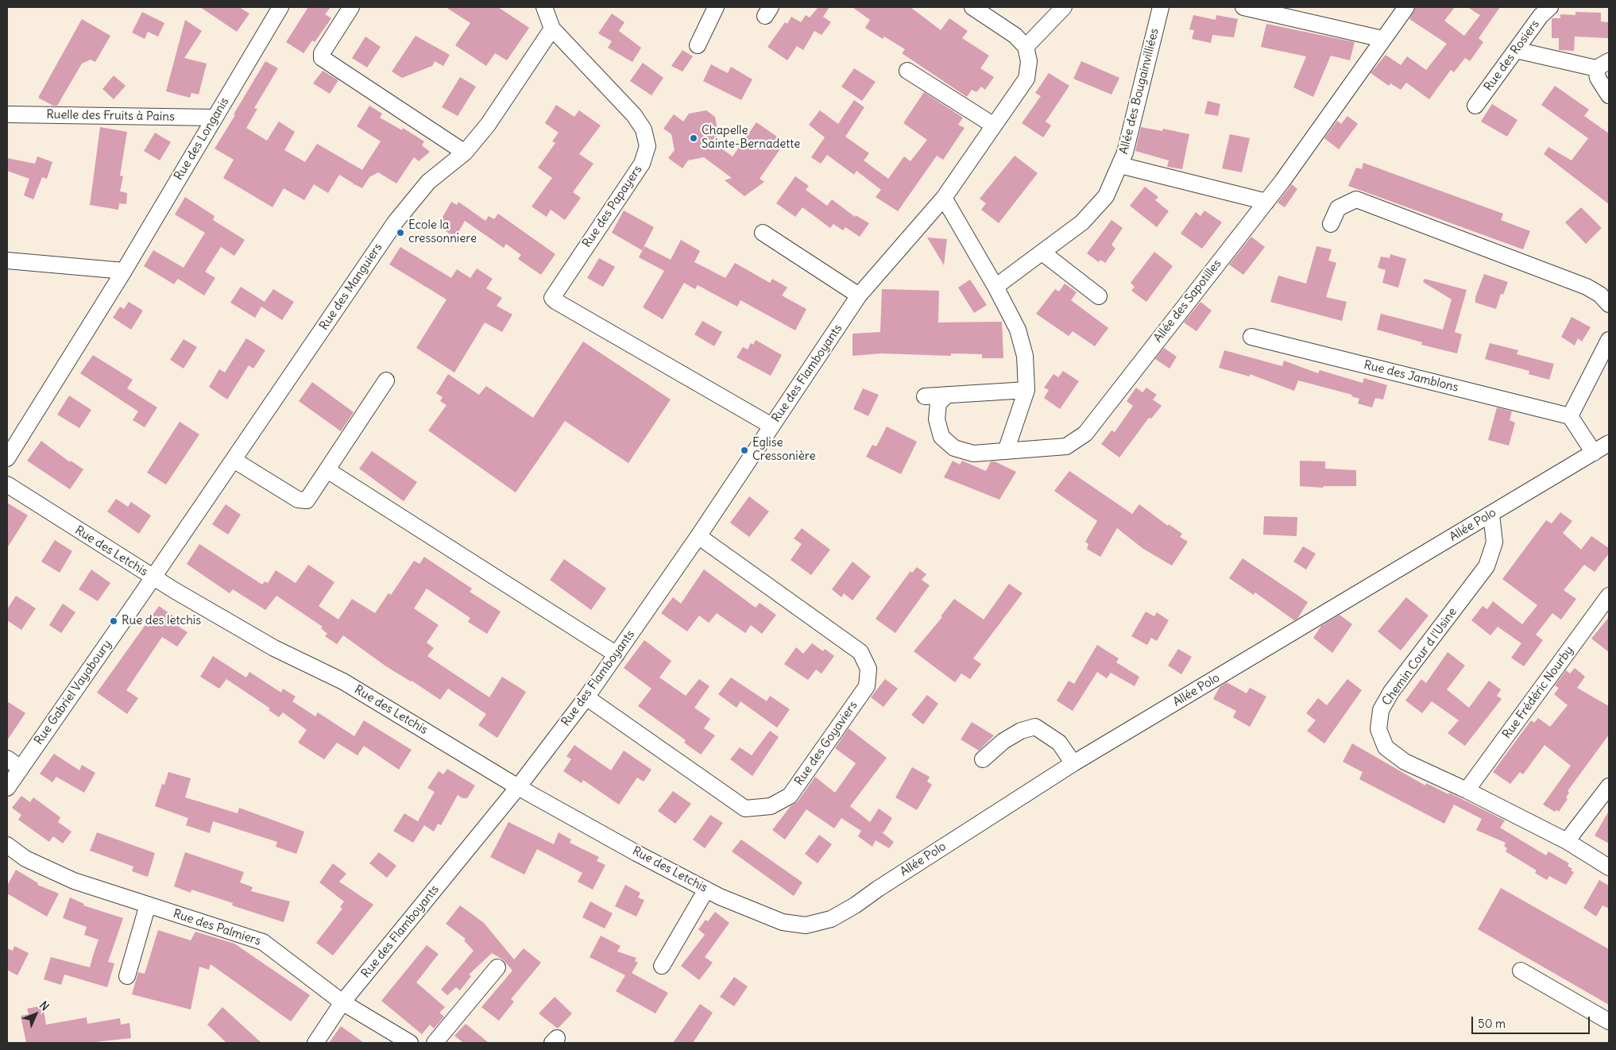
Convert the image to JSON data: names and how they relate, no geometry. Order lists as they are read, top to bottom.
{
  "streets": {
    "street": [
      "Rue des Rosiers",
      "Allée des Bougainvilliées",
      "Ruelle des Fruits à Pains",
      "Rue des Longanis",
      "Rue des Papayers",
      "Rue des Manguiers",
      "Allée des Sapotilles",
      "Rue des Flamboyants",
      "Rue des Jamblons",
      "Allée Polo",
      "Rue des Letchis",
      "Chemin Cour d l'Usine",
      "Rue Gabriel Vayaboury",
      "Rue Frédéric Nourby",
      "Rue des Goyaviers",
      "Rue des Palmiers"
    ]
  },
  "crossings": [
    ["Ruelle des Fruits à Pains", "Rue des Longanis"],
    ["Rue des Papayers", "Rue des Manguiers"],
    ["Rue des Papayers", "Rue des Flamboyants"],
    ["Rue des Manguiers", "Rue des Letchis"],
    ["Rue des Manguiers", "Rue Gabriel Vayaboury"],
    ["Rue des Flamboyants", "Rue des Letchis"],
    ["Rue des Flamboyants", "Rue des Goyaviers"],
    ["Rue des Flamboyants", "Rue des Palmiers"],
    ["Allée Polo", "Rue des Letchis"],
    ["Allée Polo", "Chemin Cour d l'Usine"],
    ["Rue des Letchis", "Rue Gabriel Vayaboury"],
    ["Chemin Cour d l'Usine", "Rue Frédéric Nourby"]
  ],
  "places": [
    "Chapelle Sainte-Bernadette",
    "Ecole la cressonniere",
    "Eglise Cressonière",
    "Rue des letchis"
  ],
  "scale_bar": "50 m",
  "north": "top right"
}
